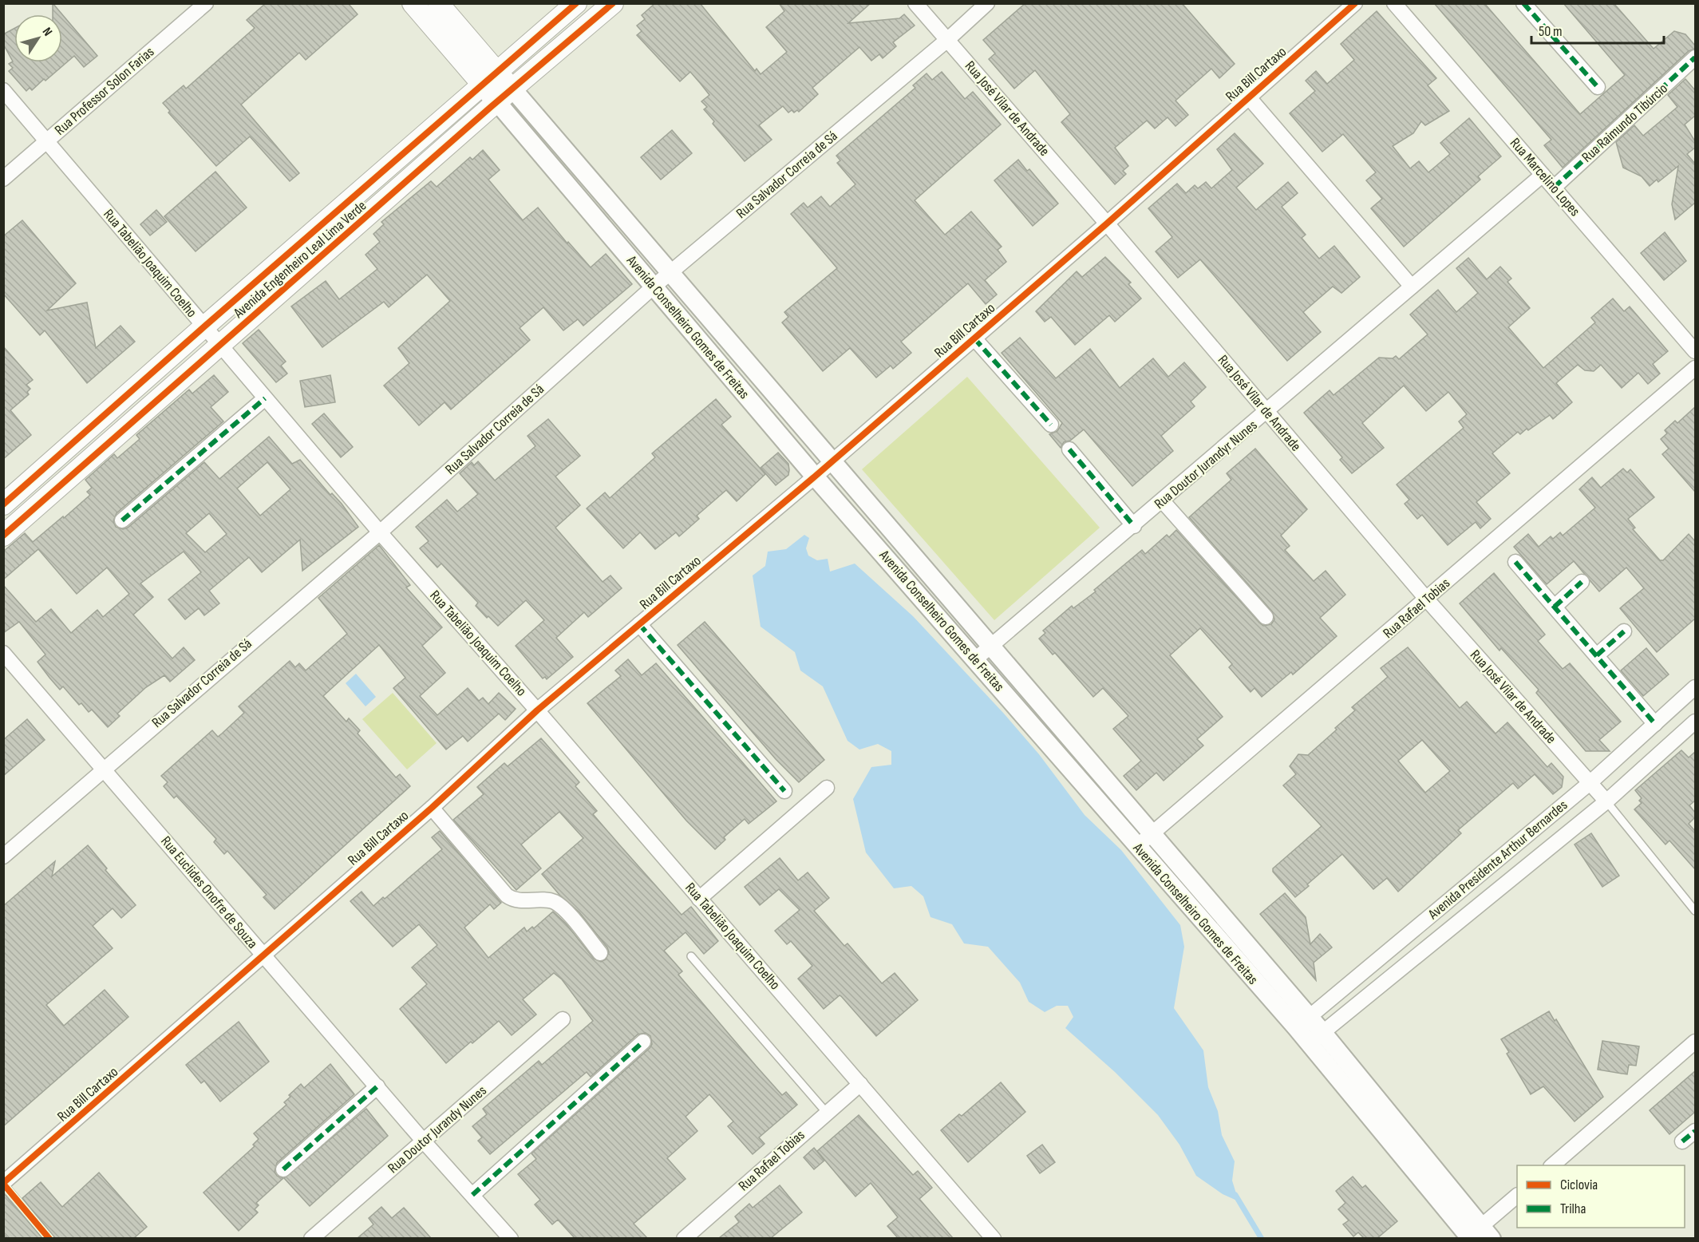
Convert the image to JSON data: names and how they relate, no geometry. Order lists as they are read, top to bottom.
{
  "streets": {
    "main road": ["Avenida Engenheiro Leal Lima Verde", "Avenida Conselheiro Gomes de Freitas"],
    "street": [
      "Rua Bill Cartaxo",
      "Rua Professor Solon Farias",
      "Rua José Vilar de Andrade",
      "Rua Raimundo Tibúrcio",
      "Rua Salvador Correia de Sá",
      "Rua Marcelino Lopes",
      "Rua Tabelião Joaquim Coelho",
      "Rua Doutor Jurandyr Nunes",
      "Rua Rafael Tobias",
      "Avenida Presidente Arthur Bernardes",
      "Rua Euclides Onofre de Souza",
      "Rua Doutor Jurandy Nunes"
    ]
  },
  "crossings": [
    ["Rua Bill Cartaxo", "Rua José Vilar de Andrade"],
    ["Rua Bill Cartaxo", "Rua Tabelião Joaquim Coelho"],
    ["Rua Bill Cartaxo", "Avenida Conselheiro Gomes de Freitas"],
    ["Rua Bill Cartaxo", "Rua Euclides Onofre de Souza"],
    ["Rua Professor Solon Farias", "Rua Tabelião Joaquim Coelho"],
    ["Rua José Vilar de Andrade", "Rua Salvador Correia de Sá"],
    ["Rua José Vilar de Andrade", "Rua Doutor Jurandyr Nunes"],
    ["Rua José Vilar de Andrade", "Rua Rafael Tobias"],
    ["Rua José Vilar de Andrade", "Avenida Presidente Arthur Bernardes"],
    ["Rua Raimundo Tibúrcio", "Rua Marcelino Lopes"],
    ["Rua Salvador Correia de Sá", "Rua Tabelião Joaquim Coelho"],
    ["Rua Salvador Correia de Sá", "Avenida Conselheiro Gomes de Freitas"],
    ["Rua Salvador Correia de Sá", "Rua Euclides Onofre de Souza"],
    ["Rua Marcelino Lopes", "Rua Doutor Jurandyr Nunes"],
    ["Avenida Engenheiro Leal Lima Verde", "Rua Tabelião Joaquim Coelho"],
    ["Avenida Engenheiro Leal Lima Verde", "Avenida Conselheiro Gomes de Freitas"],
    ["Rua Tabelião Joaquim Coelho", "Rua Rafael Tobias"],
    ["Avenida Conselheiro Gomes de Freitas", "Rua Doutor Jurandyr Nunes"],
    ["Avenida Conselheiro Gomes de Freitas", "Rua Rafael Tobias"],
    ["Avenida Conselheiro Gomes de Freitas", "Avenida Presidente Arthur Bernardes"],
    ["Rua Euclides Onofre de Souza", "Rua Doutor Jurandy Nunes"]
  ],
  "legend": ["Ciclovia", "Trilha"],
  "scale_bar": "50 m",
  "north": "top right"
}
